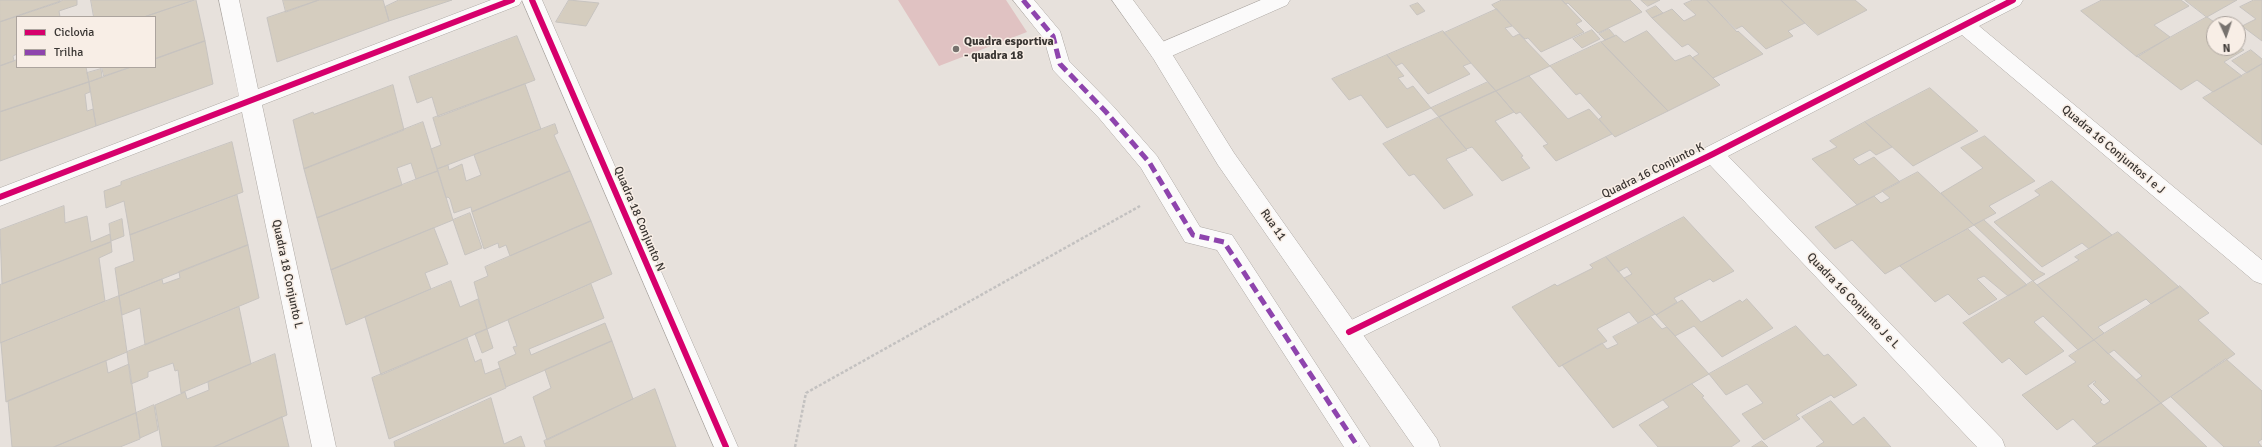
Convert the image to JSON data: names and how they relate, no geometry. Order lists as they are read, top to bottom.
{
  "streets": {
    "street": [
      "Quadra 16 Conjuntos I e J",
      "Quadra 16 Conjunto K",
      "Quadra 18 Conjunto N",
      "Rua 11",
      "Quadra 18 Conjunto L",
      "Quadra 16 Conjunto J e L"
    ]
  },
  "crossings": [
    ["Quadra 16 Conjuntos I e J", "Quadra 16 Conjunto K"],
    ["Quadra 16 Conjunto K", "Rua 11"],
    ["Quadra 16 Conjunto K", "Quadra 16 Conjunto J e L"]
  ],
  "places": ["Quadra esportiva - quadra 18"],
  "legend": ["Ciclovia", "Trilha"],
  "north": "bottom"
}
